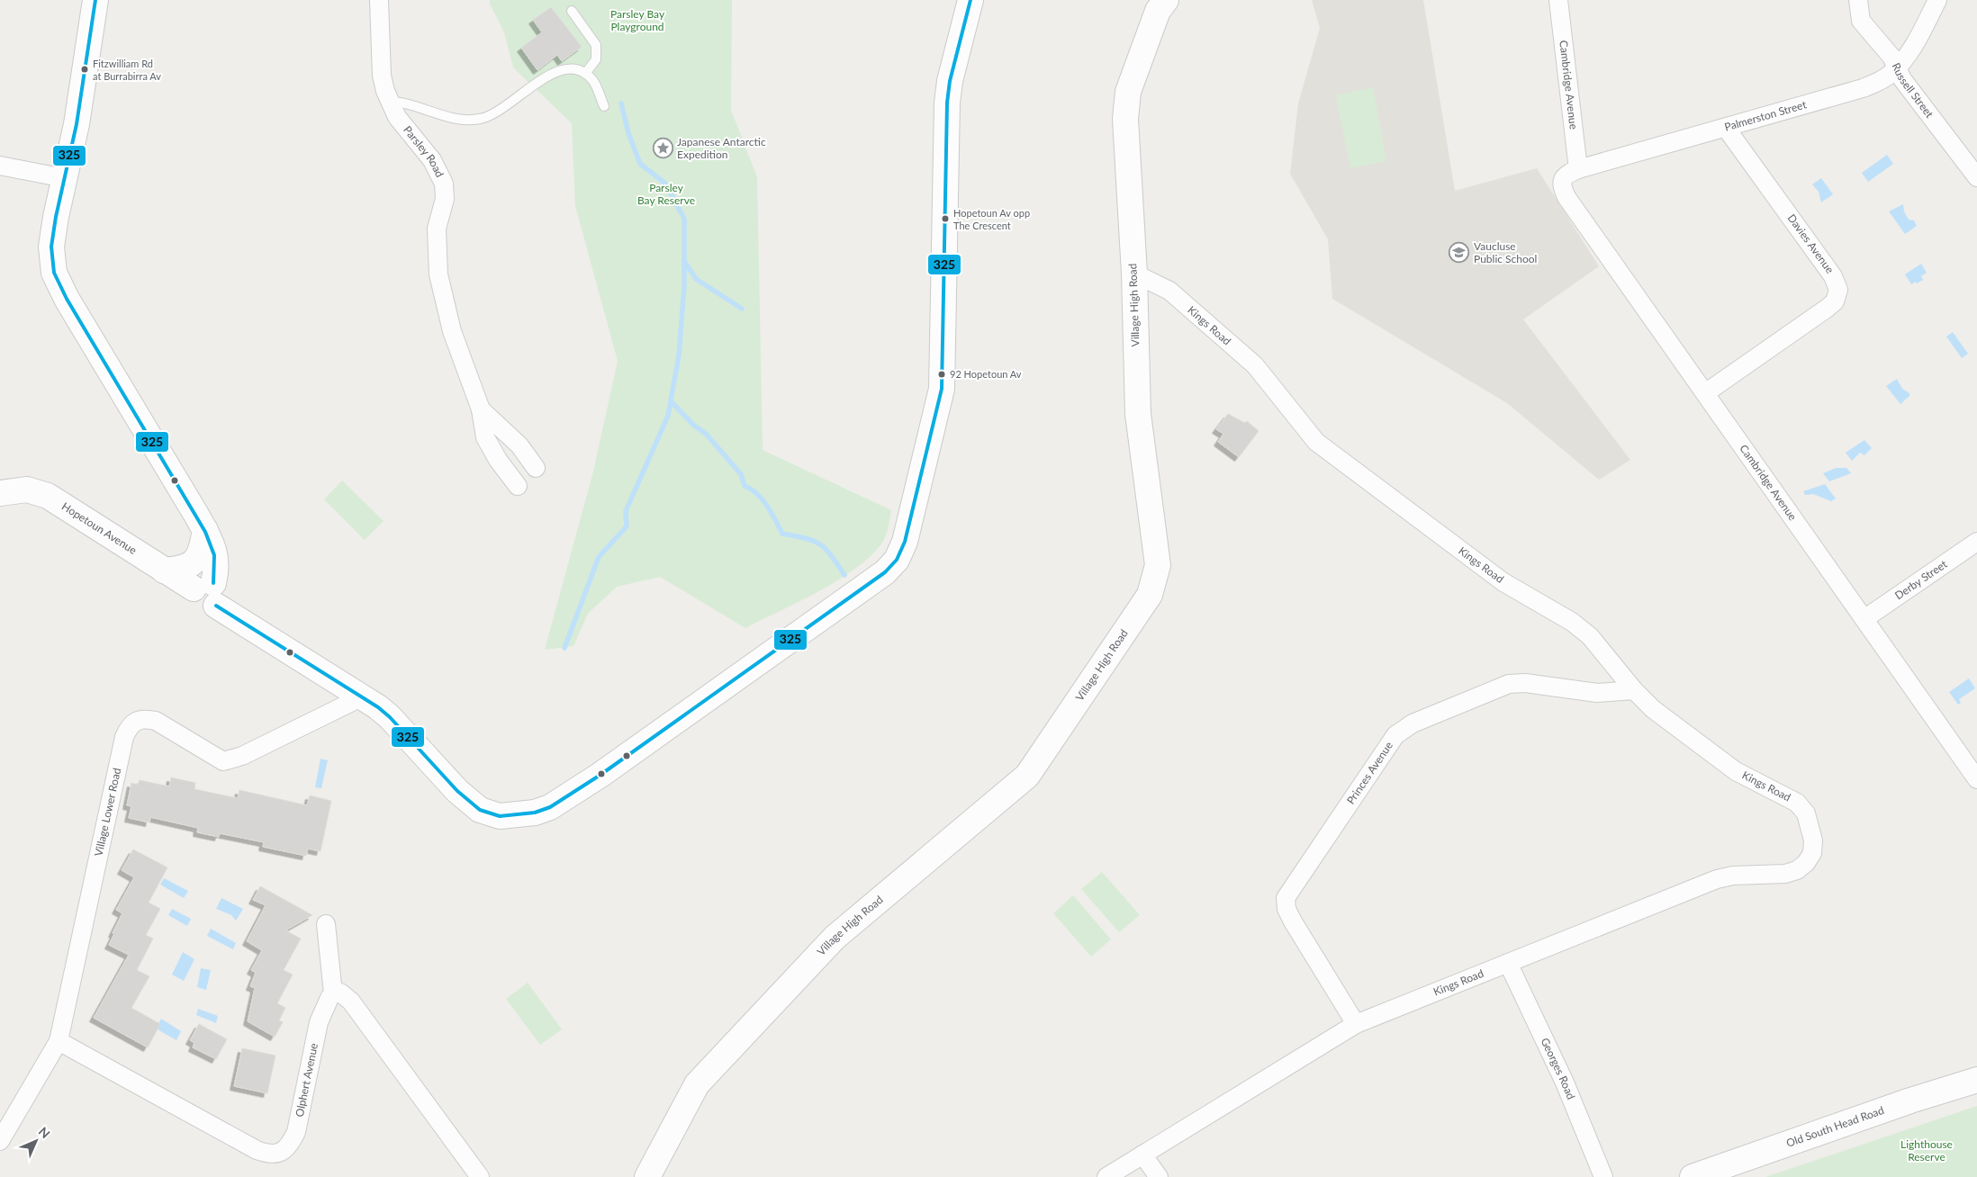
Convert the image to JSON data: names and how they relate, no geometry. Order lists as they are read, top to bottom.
{
  "streets": {
    "street": [
      "Cambridge Avenue",
      "Russell Street",
      "Palmerston Street",
      "Parsley Road",
      "Davies Avenue",
      "Village High Road",
      "Kings Road",
      "Hopetoun Avenue",
      "Derby Street",
      "Princes Avenue",
      "Village Lower Road",
      "Georges Road",
      "Olphert Avenue",
      "Old South Head Road"
    ]
  },
  "crossings": [
    ["Cambridge Avenue", "Palmerston Street"],
    ["Cambridge Avenue", "Davies Avenue"],
    ["Cambridge Avenue", "Derby Street"],
    ["Russell Street", "Palmerston Street"],
    ["Palmerston Street", "Davies Avenue"],
    ["Village High Road", "Kings Road"],
    ["Kings Road", "Princes Avenue"],
    ["Kings Road", "Georges Road"],
    ["Hopetoun Avenue", "Village Lower Road"],
    ["Village Lower Road", "Olphert Avenue"]
  ],
  "parks": ["Parsley Bay Playground", "Parsley Bay Reserve", "Lighthouse Reserve"],
  "places": {
    "other": ["Fitzwilliam Rd at Burrabirra Av", "Hopetoun Av opp The Crescent", "92 Hopetoun Av"],
    "place": ["Japanese Antarctic Expedition"],
    "school or university": ["Vaucluse Public School"]
  },
  "lines": ["transit line 325"],
  "north": "top right"
}
